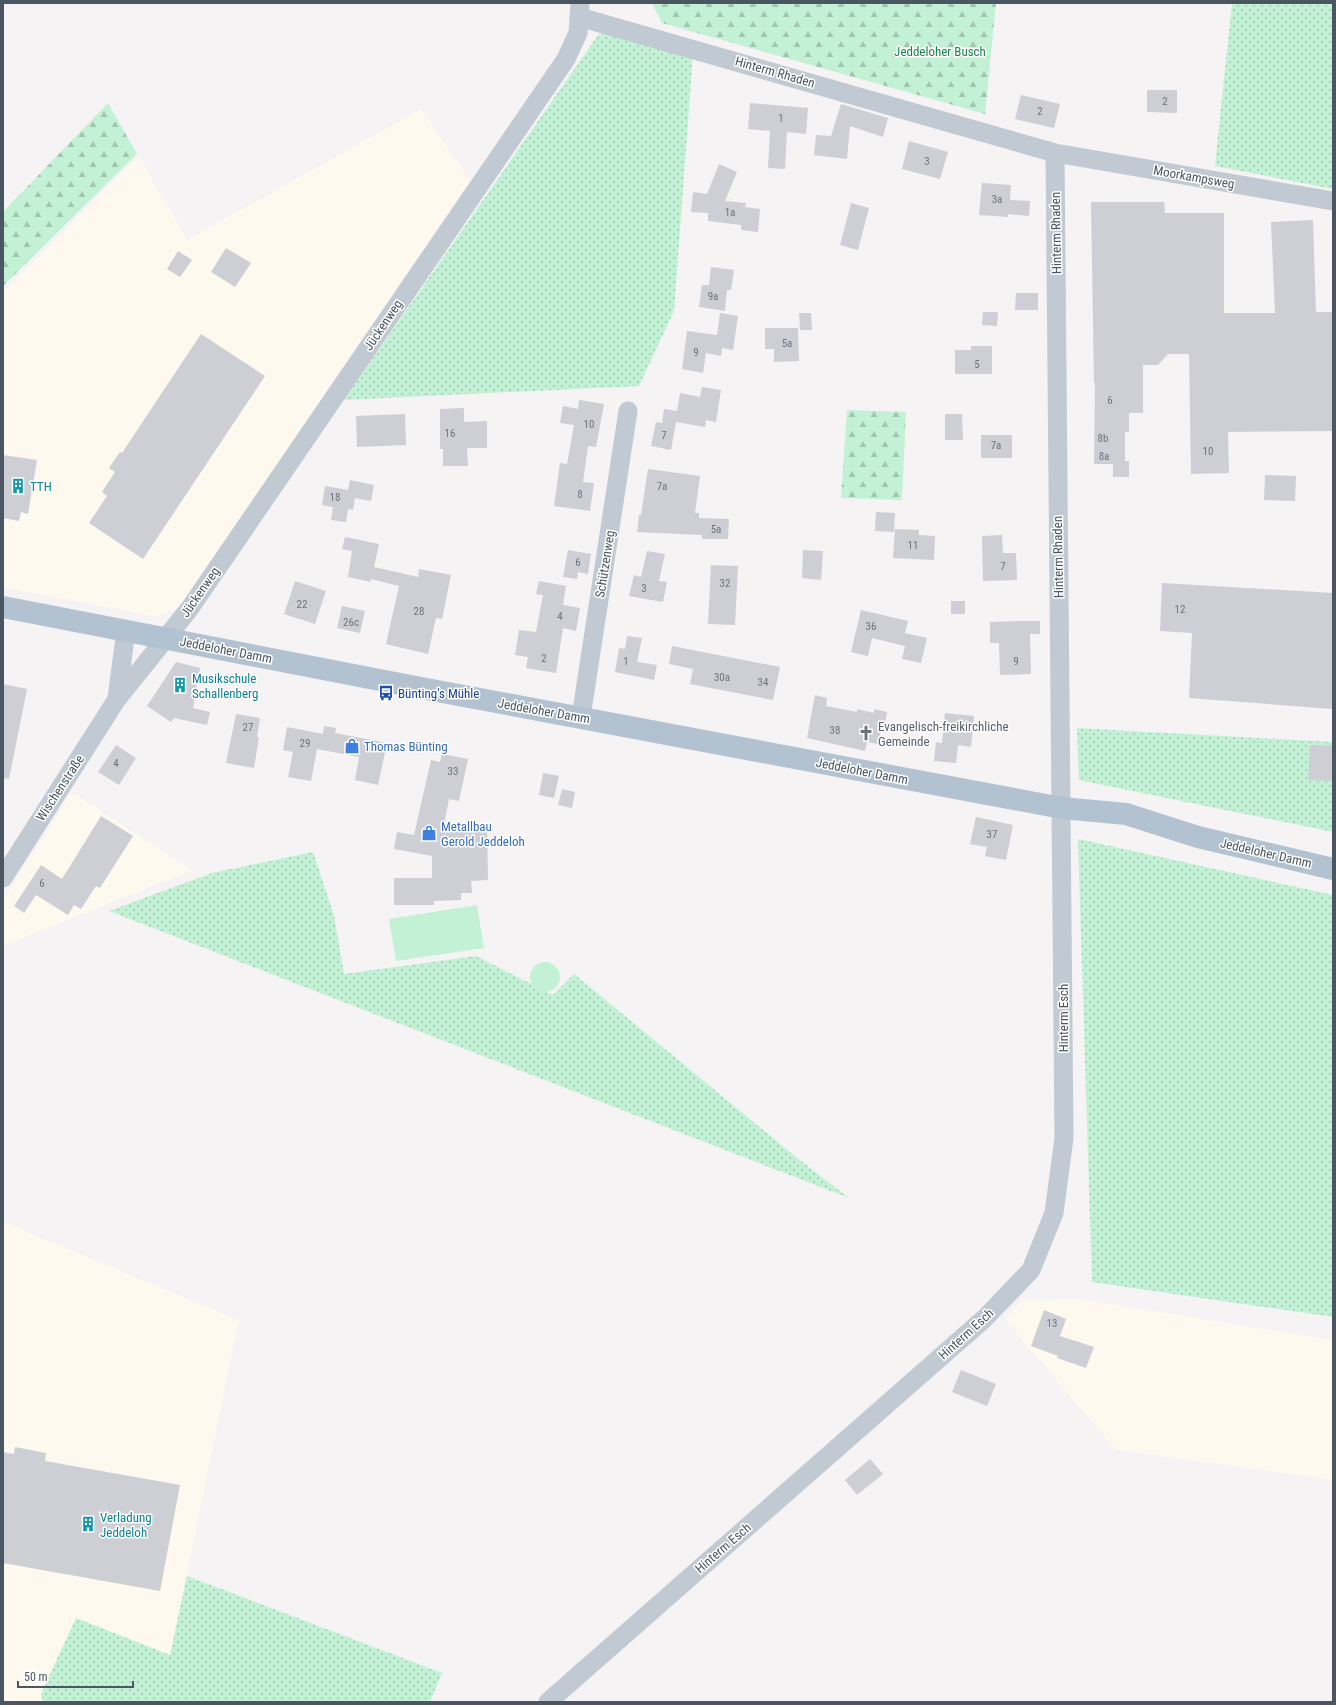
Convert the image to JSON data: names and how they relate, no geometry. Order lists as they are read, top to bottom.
{
  "streets": {
    "main road": ["Jeddeloher Damm"],
    "street": [
      "Hinterm Rhaden",
      "Moorkampsweg",
      "Jückenweg",
      "Schützenweg",
      "Wischenstraße",
      "Hinterm Esch"
    ]
  },
  "crossings": [
    ["Hinterm Rhaden", "Moorkampsweg"],
    ["Hinterm Rhaden", "Jückenweg"],
    ["Hinterm Rhaden", "Jeddeloher Damm"],
    ["Hinterm Rhaden", "Hinterm Esch"],
    ["Jückenweg", "Jeddeloher Damm"],
    ["Jückenweg", "Wischenstraße"],
    ["Schützenweg", "Jeddeloher Damm"],
    ["Jeddeloher Damm", "Wischenstraße"],
    ["Jeddeloher Damm", "Hinterm Esch"]
  ],
  "parks": ["Jeddeloher Busch"],
  "places": {
    "building": ["TTH", "Musikschule Schallenberg", "Verladung Jeddeloh"],
    "bus stop": ["Bünting's Mühle"],
    "church": ["Evangelisch-freikirchliche Gemeinde"],
    "shop": ["Thomas Bünting", "Metallbau Gerold Jeddeloh"]
  },
  "house_numbers": [
    "2",
    "2",
    "1",
    "3",
    "3a",
    "1a",
    "9a",
    "5a",
    "9",
    "5",
    "6",
    "10",
    "16",
    "7",
    "8b",
    "7a",
    "10",
    "8a",
    "7a",
    "8",
    "18",
    "5a",
    "11",
    "6",
    "7",
    "32",
    "3",
    "22",
    "12",
    "28",
    "4",
    "26c",
    "36",
    "2",
    "1",
    "9",
    "30a",
    "34",
    "27",
    "38",
    "29",
    "4",
    "33",
    "37",
    "6",
    "13"
  ],
  "scale_bar": "50 m"
}
